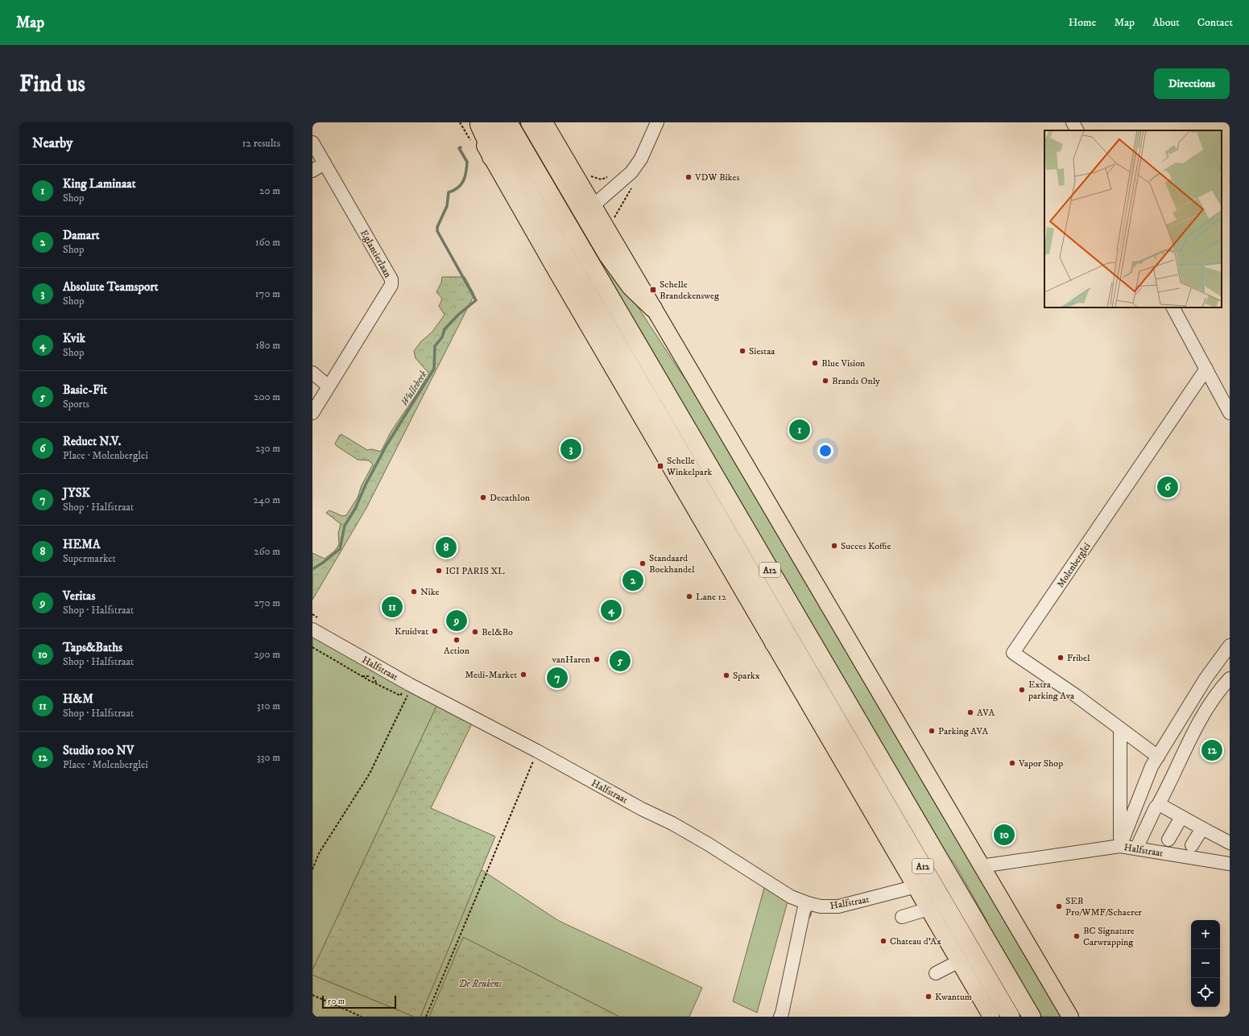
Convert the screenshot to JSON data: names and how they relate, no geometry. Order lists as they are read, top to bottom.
{
  "streets": {
    "highway": ["A12"],
    "street": ["Eglantierlaan", "Molenberglei", "Halfstraat"]
  },
  "water": ["Wullebeek"],
  "parks": ["De Reukens"],
  "places": {
    "other": [
      "VDW Bikes",
      "Siestaa",
      "Blue Vision",
      "Brands Only",
      "Decathlon",
      "Succes Koffie",
      "Standaard Boekhandel",
      "ICI PARIS XL",
      "Nike",
      "Lane 12",
      "Kruidvat",
      "Bel&Bo",
      "Action",
      "Fribel",
      "vanHaren",
      "Medi-Market",
      "Sparkx",
      "Extra parking Ava",
      "AVA",
      "Parking AVA",
      "Vapor Shop",
      "SEB Pro/WMF/Schaerer",
      "BC Signature Carwrapping",
      "Chateau d'Ax",
      "Kwantum"
    ],
    "transit": ["Schelle Brandekensweg", "Schelle Winkelpark"]
  },
  "scale_bar": "50 m",
  "page": {
    "header": "Map",
    "nav": [
      "Home",
      "Map",
      "About",
      "Contact"
    ],
    "buttons": "Directions",
    "title": "Find us",
    "heading": ["Nearby", "12 results"],
    "list": [
      {
        "mark": "1",
        "name": "King Laminaat",
        "note": "Shop",
        "value": "20 m"
      },
      {
        "mark": "2",
        "name": "Damart",
        "note": "Shop",
        "value": "160 m"
      },
      {
        "mark": "3",
        "name": "Absolute Teamsport",
        "note": "Shop",
        "value": "170 m"
      },
      {
        "mark": "4",
        "name": "Kvik",
        "note": "Shop",
        "value": "180 m"
      },
      {
        "mark": "5",
        "name": "Basic-Fit",
        "note": "Sports",
        "value": "200 m"
      },
      {
        "mark": "6",
        "name": "Reduct N.V.",
        "note": "Place · Molenberglei",
        "value": "230 m"
      },
      {
        "mark": "7",
        "name": "JYSK",
        "note": "Shop · Halfstraat",
        "value": "240 m"
      },
      {
        "mark": "8",
        "name": "HEMA",
        "note": "Supermarket",
        "value": "260 m"
      },
      {
        "mark": "9",
        "name": "Veritas",
        "note": "Shop · Halfstraat",
        "value": "270 m"
      },
      {
        "mark": "10",
        "name": "Taps&Baths",
        "note": "Shop · Halfstraat",
        "value": "290 m"
      },
      {
        "mark": "11",
        "name": "H&M",
        "note": "Shop · Halfstraat",
        "value": "310 m"
      },
      {
        "mark": "12",
        "name": "Studio 100 NV",
        "note": "Place · Molenberglei",
        "value": "330 m"
      }
    ],
    "pins": [
      "1",
      "3",
      "6",
      "8",
      "2",
      "11",
      "4",
      "9",
      "5",
      "7",
      "12",
      "10"
    ],
    "map_buttons": ["+", "−"],
    "scale": "50 m"
  }
}
